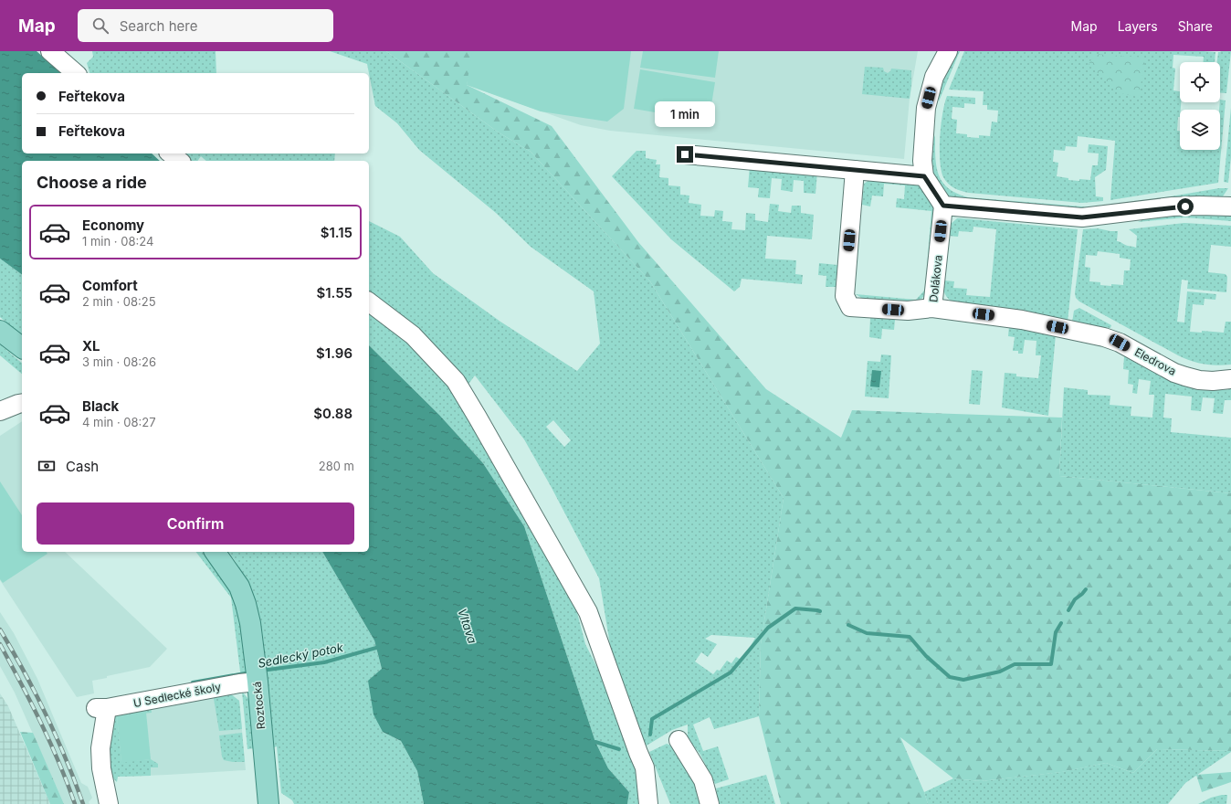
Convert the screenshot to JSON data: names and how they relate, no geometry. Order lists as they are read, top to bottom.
{
  "streets": {
    "main road": ["Roztocká"],
    "street": ["Dolákova", "Eledrova", "U Sedlecké školy"]
  },
  "crossings": [
    ["Dolákova", "Eledrova"],
    ["U Sedlecké školy", "Roztocká"]
  ],
  "water": ["Vltava", "Sedlecký potok"],
  "page": {
    "header": "Map",
    "search": "Search here",
    "nav": ["Map", "Layers", "Share"],
    "banner": ["Feřtekova", "Feřtekova"],
    "bubble": "1 min",
    "heading": "Choose a ride",
    "list": [
      {
        "name": "Economy",
        "note": "1 min · 08:24",
        "value": "$1.15"
      },
      {
        "name": "Comfort",
        "note": "2 min · 08:25",
        "value": "$1.55"
      },
      {
        "name": "XL",
        "note": "3 min · 08:26",
        "value": "$1.96"
      },
      {
        "name": "Black",
        "note": "4 min · 08:27",
        "value": "$0.88"
      }
    ],
    "pay": ["Cash", "280 m"],
    "buttons": "Confirm"
  }
}
